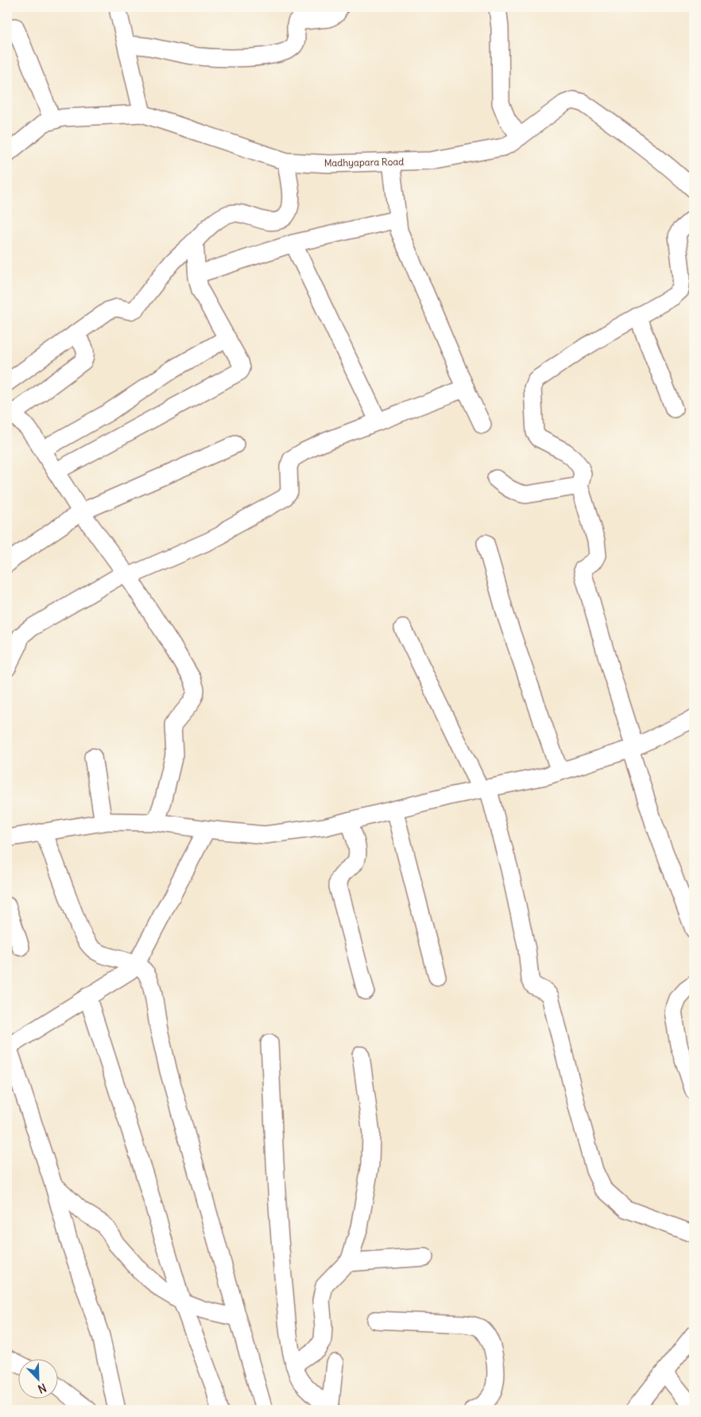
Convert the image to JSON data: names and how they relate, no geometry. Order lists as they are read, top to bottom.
{
  "streets": {
    "street": ["Madhyapara Road"]
  },
  "north": "bottom right"
}
